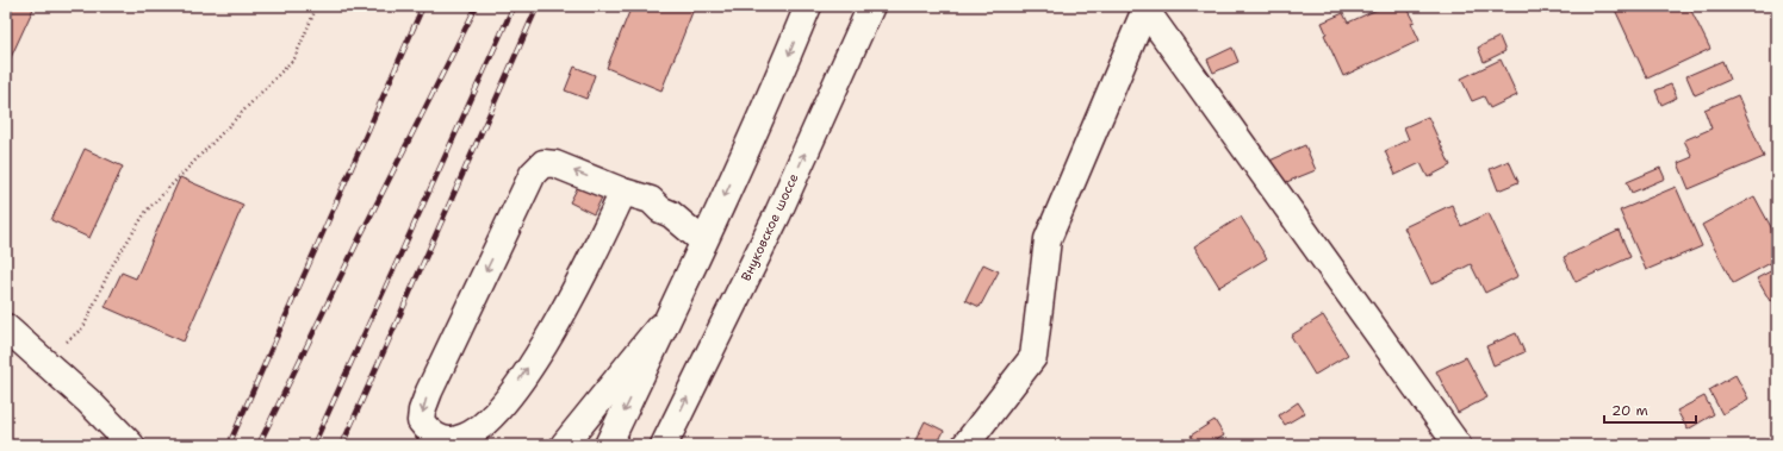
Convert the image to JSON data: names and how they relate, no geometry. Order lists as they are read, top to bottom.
{
  "streets": {
    "main road": ["Внуковское шоссе"]
  },
  "scale_bar": "20 m"
}
